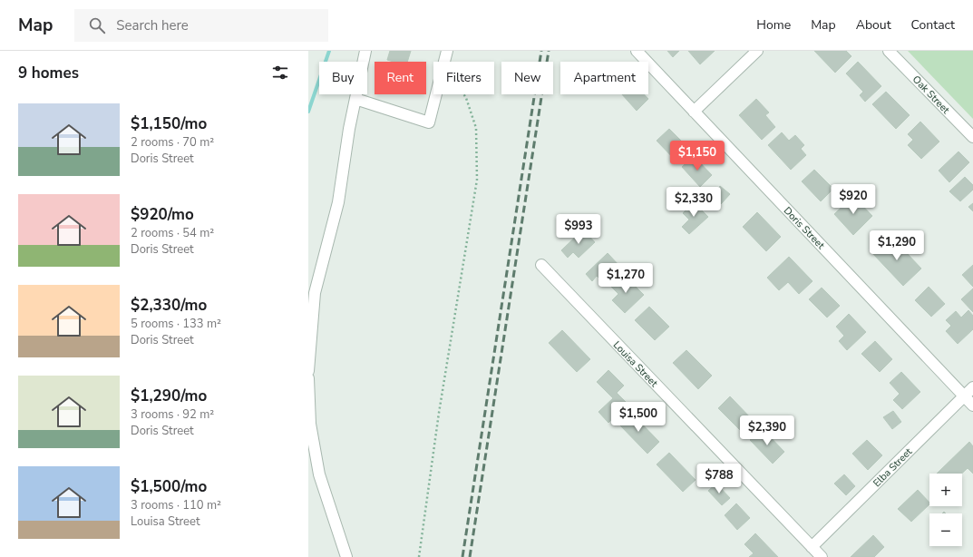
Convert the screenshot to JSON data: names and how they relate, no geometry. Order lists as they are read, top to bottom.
{
  "streets": {
    "street": [
      "Oak Street",
      "Doris Street",
      "Louisa Street",
      "Elba Street"
    ]
  },
  "crossings": [
    ["Doris Street", "Elba Street"],
    ["Louisa Street", "Elba Street"]
  ],
  "page": {
    "header": "Map",
    "search": "Search here",
    "nav": [
      "Home",
      "Map",
      "About",
      "Contact"
    ],
    "heading": "9 homes",
    "chip": [
      "Buy",
      "Rent",
      "Filters",
      "New",
      "Apartment"
    ],
    "list": [
      {
        "name": "$1,150/mo",
        "note": "2 rooms · 70 m² · Doris Street"
      },
      {
        "name": "$920/mo",
        "note": "2 rooms · 54 m² · Doris Street"
      },
      {
        "name": "$2,330/mo",
        "note": "5 rooms · 133 m² · Doris Street"
      },
      {
        "name": "$1,290/mo",
        "note": "3 rooms · 92 m² · Doris Street"
      },
      {
        "name": "$1,500/mo",
        "note": "3 rooms · 110 m² · Louisa Street"
      }
    ],
    "price": [
      "$1,150",
      "$920",
      "$2,330",
      "$993",
      "$1,290",
      "$1,270",
      "$1,500",
      "$2,390",
      "$788"
    ],
    "map_buttons": ["+", "−"]
  }
}
